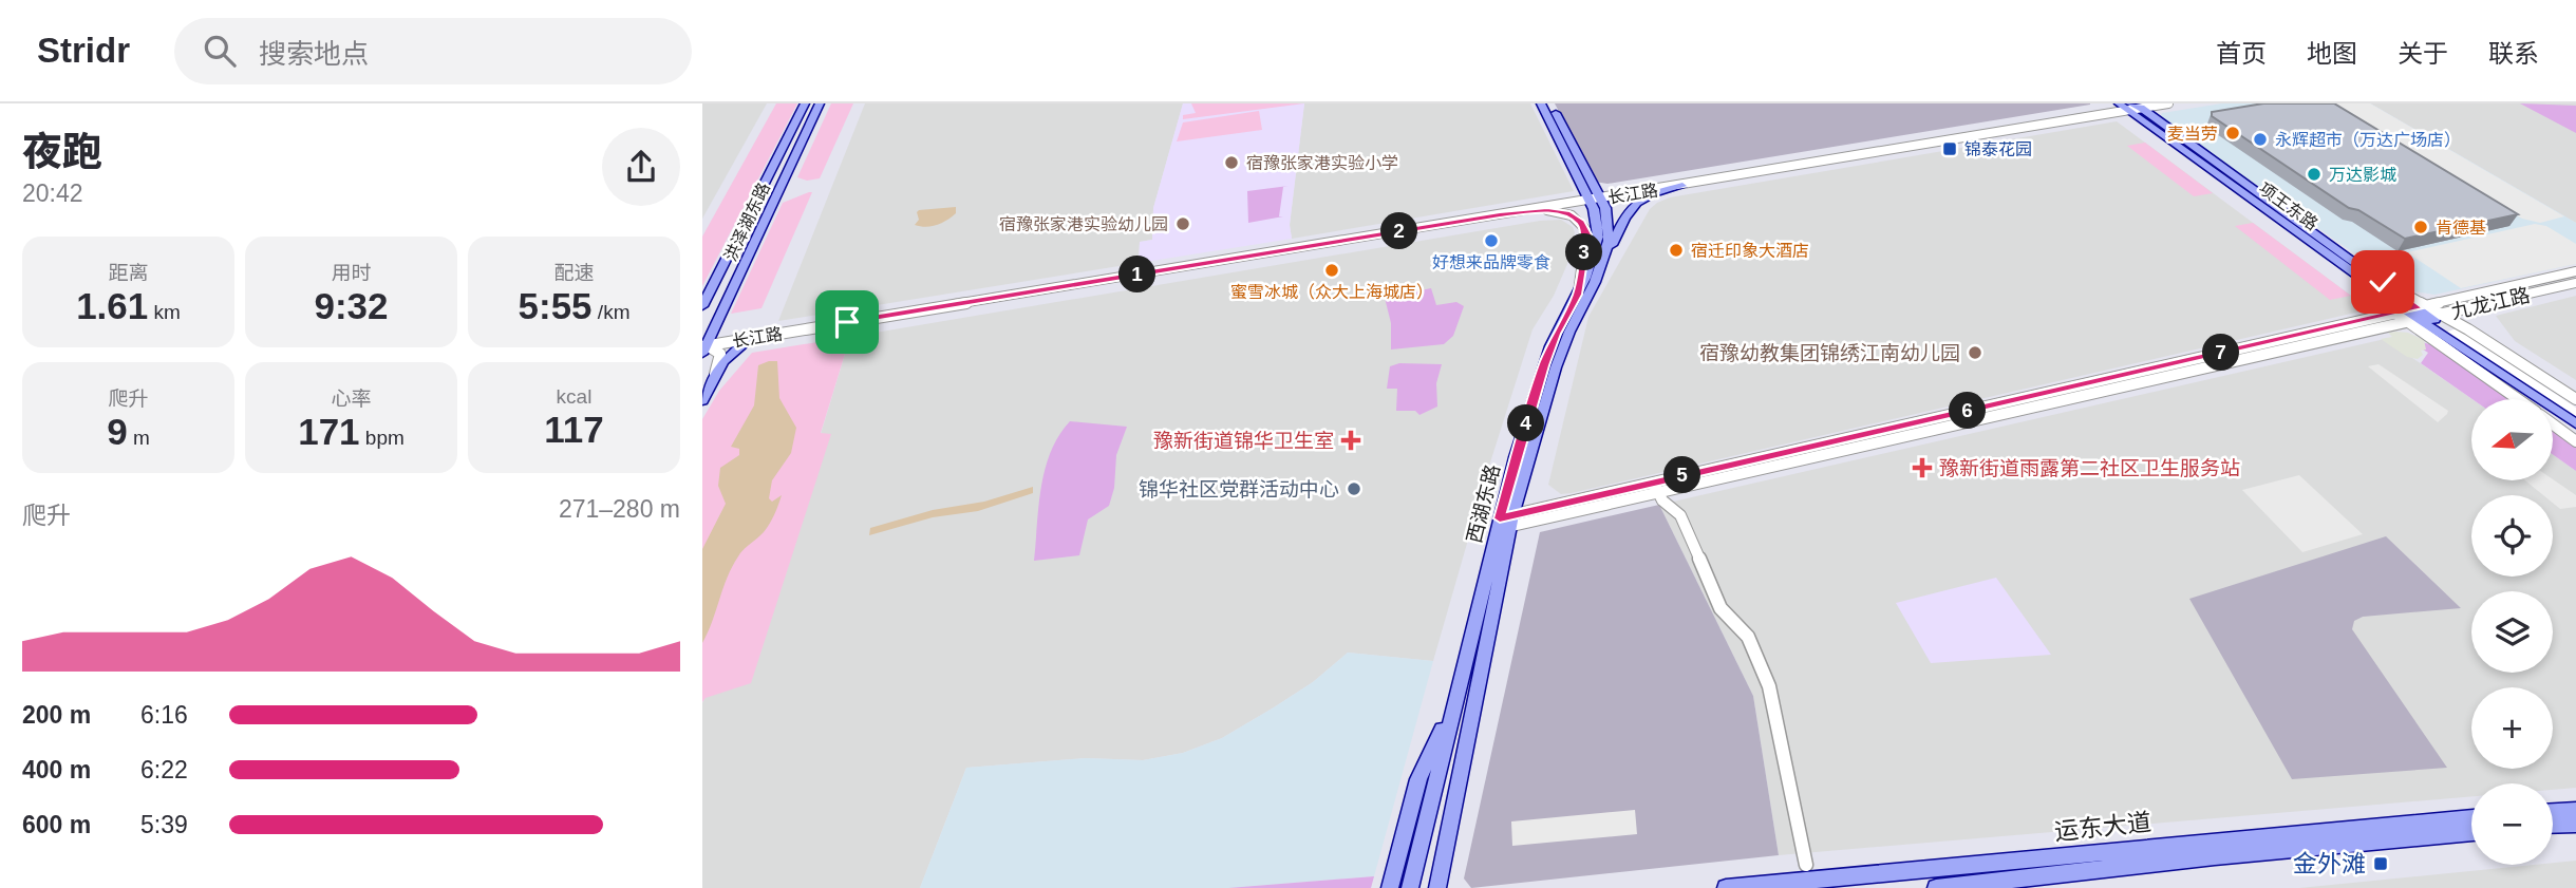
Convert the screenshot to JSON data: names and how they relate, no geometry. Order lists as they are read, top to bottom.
{
  "streets": {
    "main road": [
      "项王东路",
      "洪泽湖东路",
      "西湖东路",
      "运东大道"
    ],
    "street": ["长江路", "九龙江路"]
  },
  "crossings": [
    ["长江路", "项王东路"],
    ["长江路", "洪泽湖东路"],
    ["长江路", "西湖东路"],
    ["项王东路", "九龙江路"],
    ["九龙江路", "西湖东路"]
  ],
  "places": {
    "other": [
      "麦当劳",
      "永辉超市（万达广场店）",
      "宿豫张家港实验小学",
      "万达影城",
      "宿豫张家港实验幼儿园",
      "肯德基",
      "好想来品牌零食",
      "宿迁印象大酒店",
      "蜜雪冰城（众大上海城店）",
      "宿豫幼教集团锦绣江南幼儿园",
      "锦华社区党群活动中心"
    ],
    "transit": ["锦泰花园", "金外滩"],
    "health": ["豫新街道锦华卫生室", "豫新街道雨露第二社区卫生服务站"]
  },
  "north": "left",
  "page": {
    "header": "Stridr",
    "search": "搜索地点",
    "nav": [
      "首页",
      "地图",
      "关于",
      "联系"
    ],
    "heading": ["夜跑", "20:42"],
    "pins": [
      "2",
      "3",
      "1",
      "7",
      "6",
      "4",
      "5"
    ],
    "stats": [
      ["距离", "1.61 km"],
      ["用时", "9:32"],
      ["配速", "5:55 /km"],
      ["爬升", "9 m"],
      ["心率", "171 bpm"],
      ["kcal", "117"]
    ],
    "map_buttons": ["+", "−"],
    "chart": ["爬升", "271–280 m"],
    "list": [
      {
        "name": "200 m",
        "note": "6:16"
      },
      {
        "name": "400 m",
        "note": "6:22"
      },
      {
        "name": "600 m",
        "note": "5:39"
      }
    ]
  }
}
